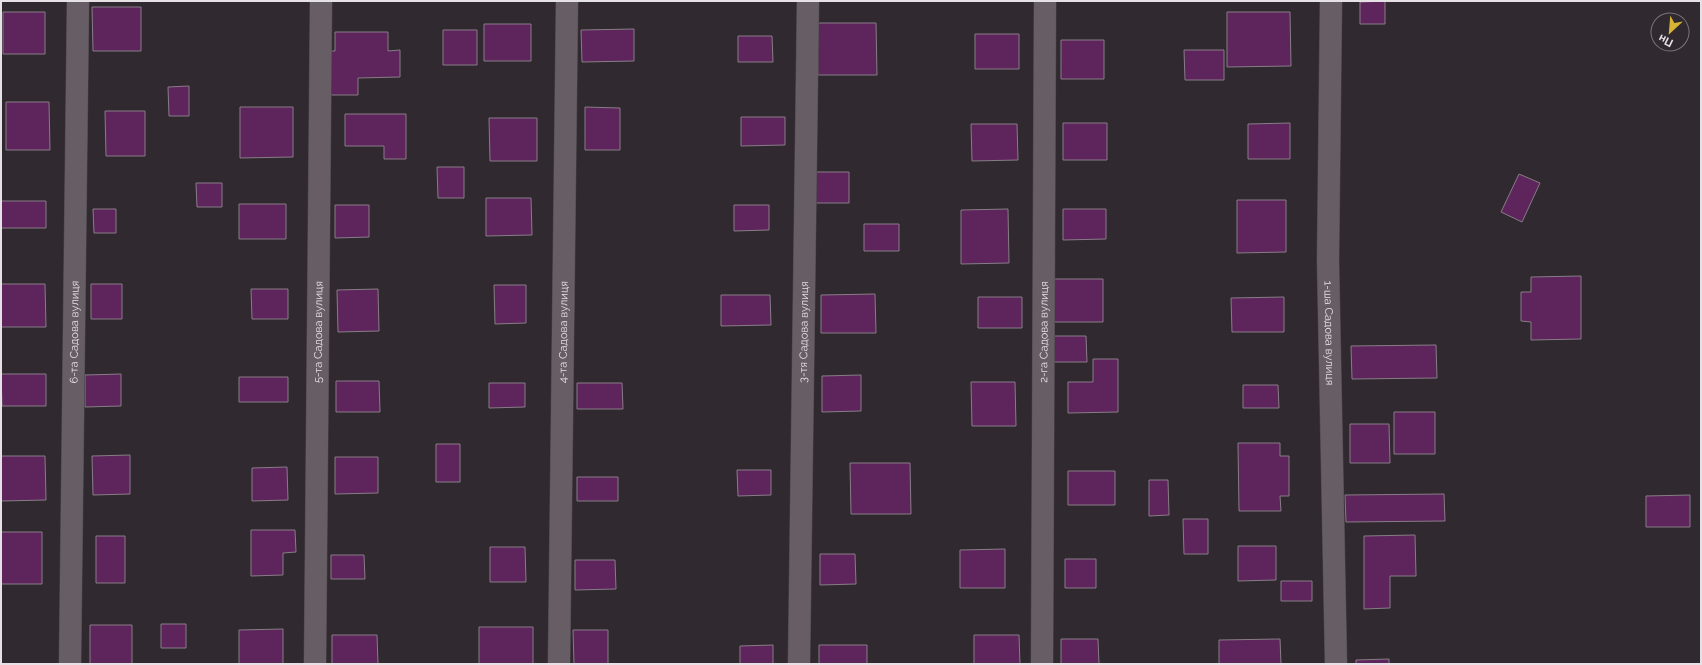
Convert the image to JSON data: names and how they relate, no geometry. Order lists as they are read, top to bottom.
{
  "streets": {
    "street": [
      "6-та Садова вулиця",
      "5-та Садова вулиця",
      "3-тя Садова вулиця",
      "2-га Садова вулиця",
      "4-та Садова вулиця",
      "1-ша Садова вулиця"
    ]
  },
  "north": "bottom left"
}
